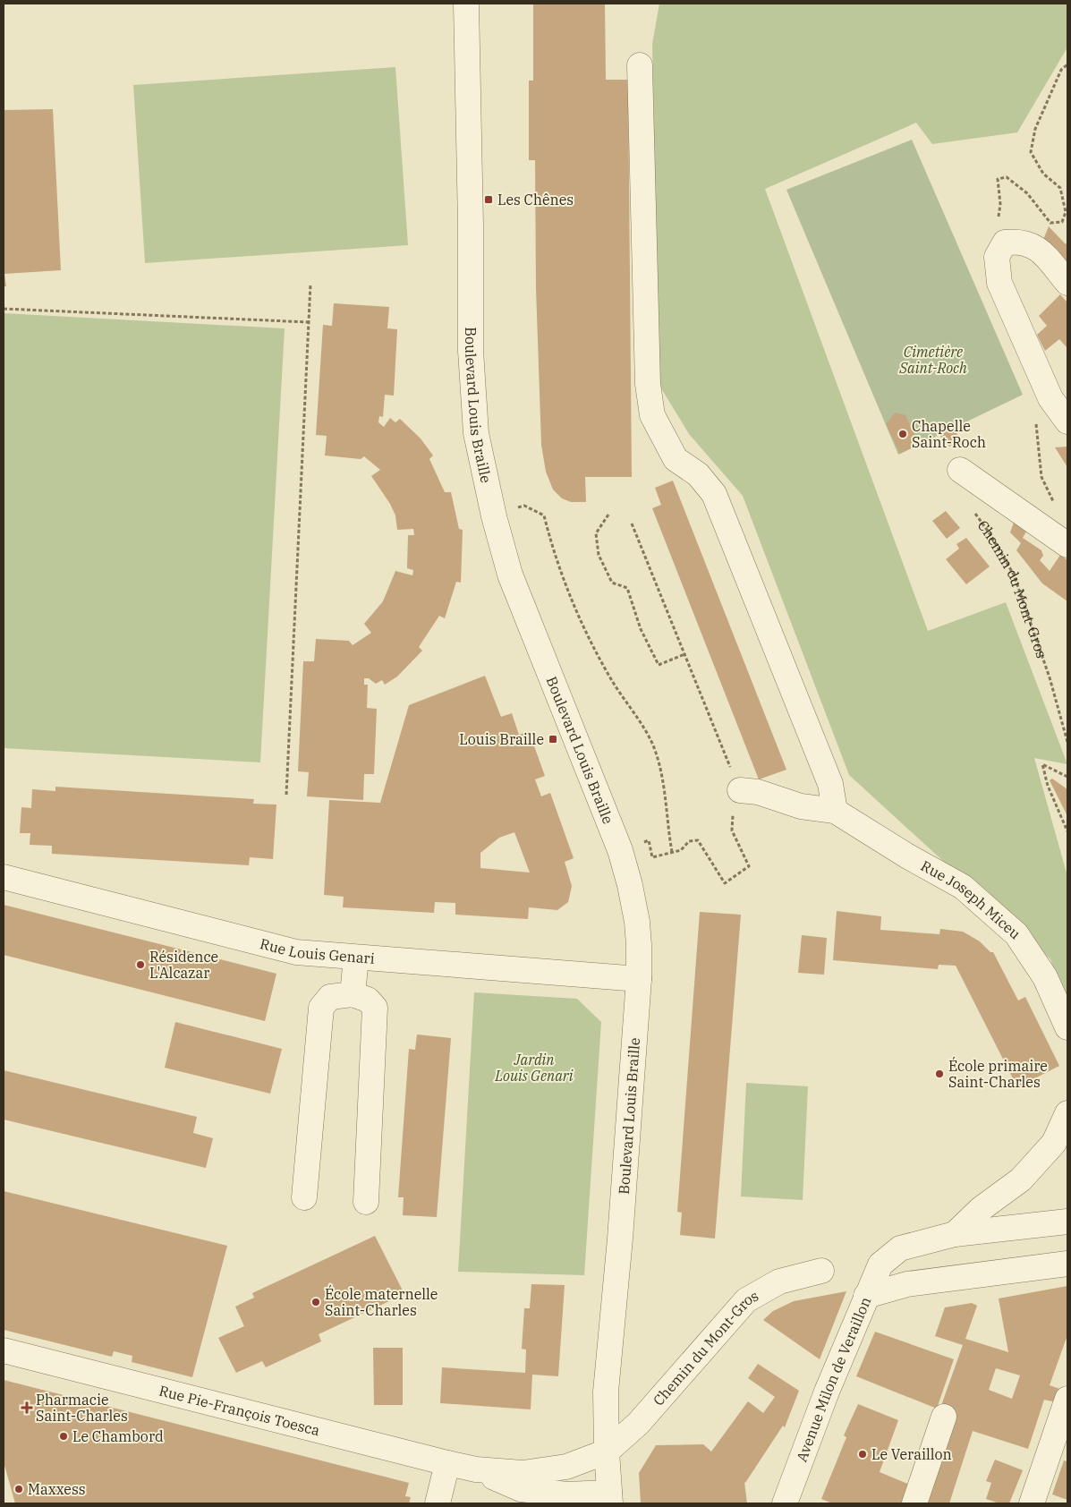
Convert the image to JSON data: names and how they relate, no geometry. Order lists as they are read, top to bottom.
{
  "streets": {
    "street": [
      "Boulevard Louis Braille",
      "Chemin du Mont-Gros",
      "Rue Joseph Miceu",
      "Rue Louis Genari",
      "Avenue Milon de Veraillon",
      "Rue Pie-François Toesca"
    ]
  },
  "crossings": [
    ["Boulevard Louis Braille", "Chemin du Mont-Gros"],
    ["Boulevard Louis Braille", "Rue Louis Genari"]
  ],
  "parks": ["Cimetière Saint-Roch", "Jardin Louis Genari"],
  "places": {
    "transit": ["Les Chênes", "Louis Braille"],
    "other": [
      "Chapelle Saint-Roch",
      "Résidence L'Alcazar",
      "École primaire Saint-Charles",
      "École maternelle Saint-Charles",
      "Le Chambord",
      "Le Veraillon",
      "Maxxess"
    ],
    "health": ["Pharmacie Saint-Charles"]
  }
}
